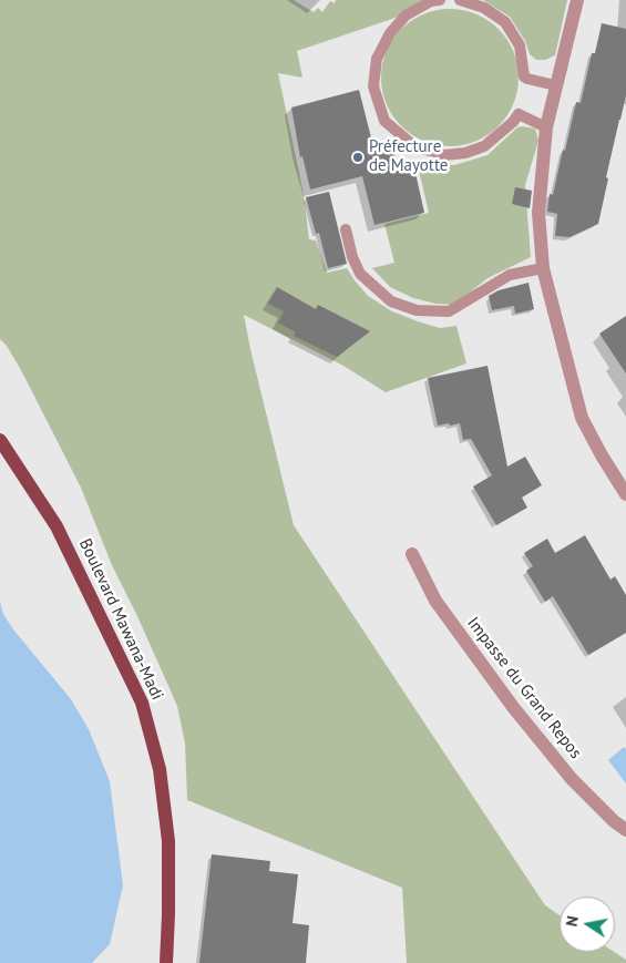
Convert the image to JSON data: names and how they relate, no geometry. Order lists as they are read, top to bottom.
{
  "streets": {
    "main road": ["Boulevard Mawana-Madi"],
    "street": ["Impasse du Grand Repos"]
  },
  "places": ["Préfecture de Mayotte"],
  "north": "left"
}
